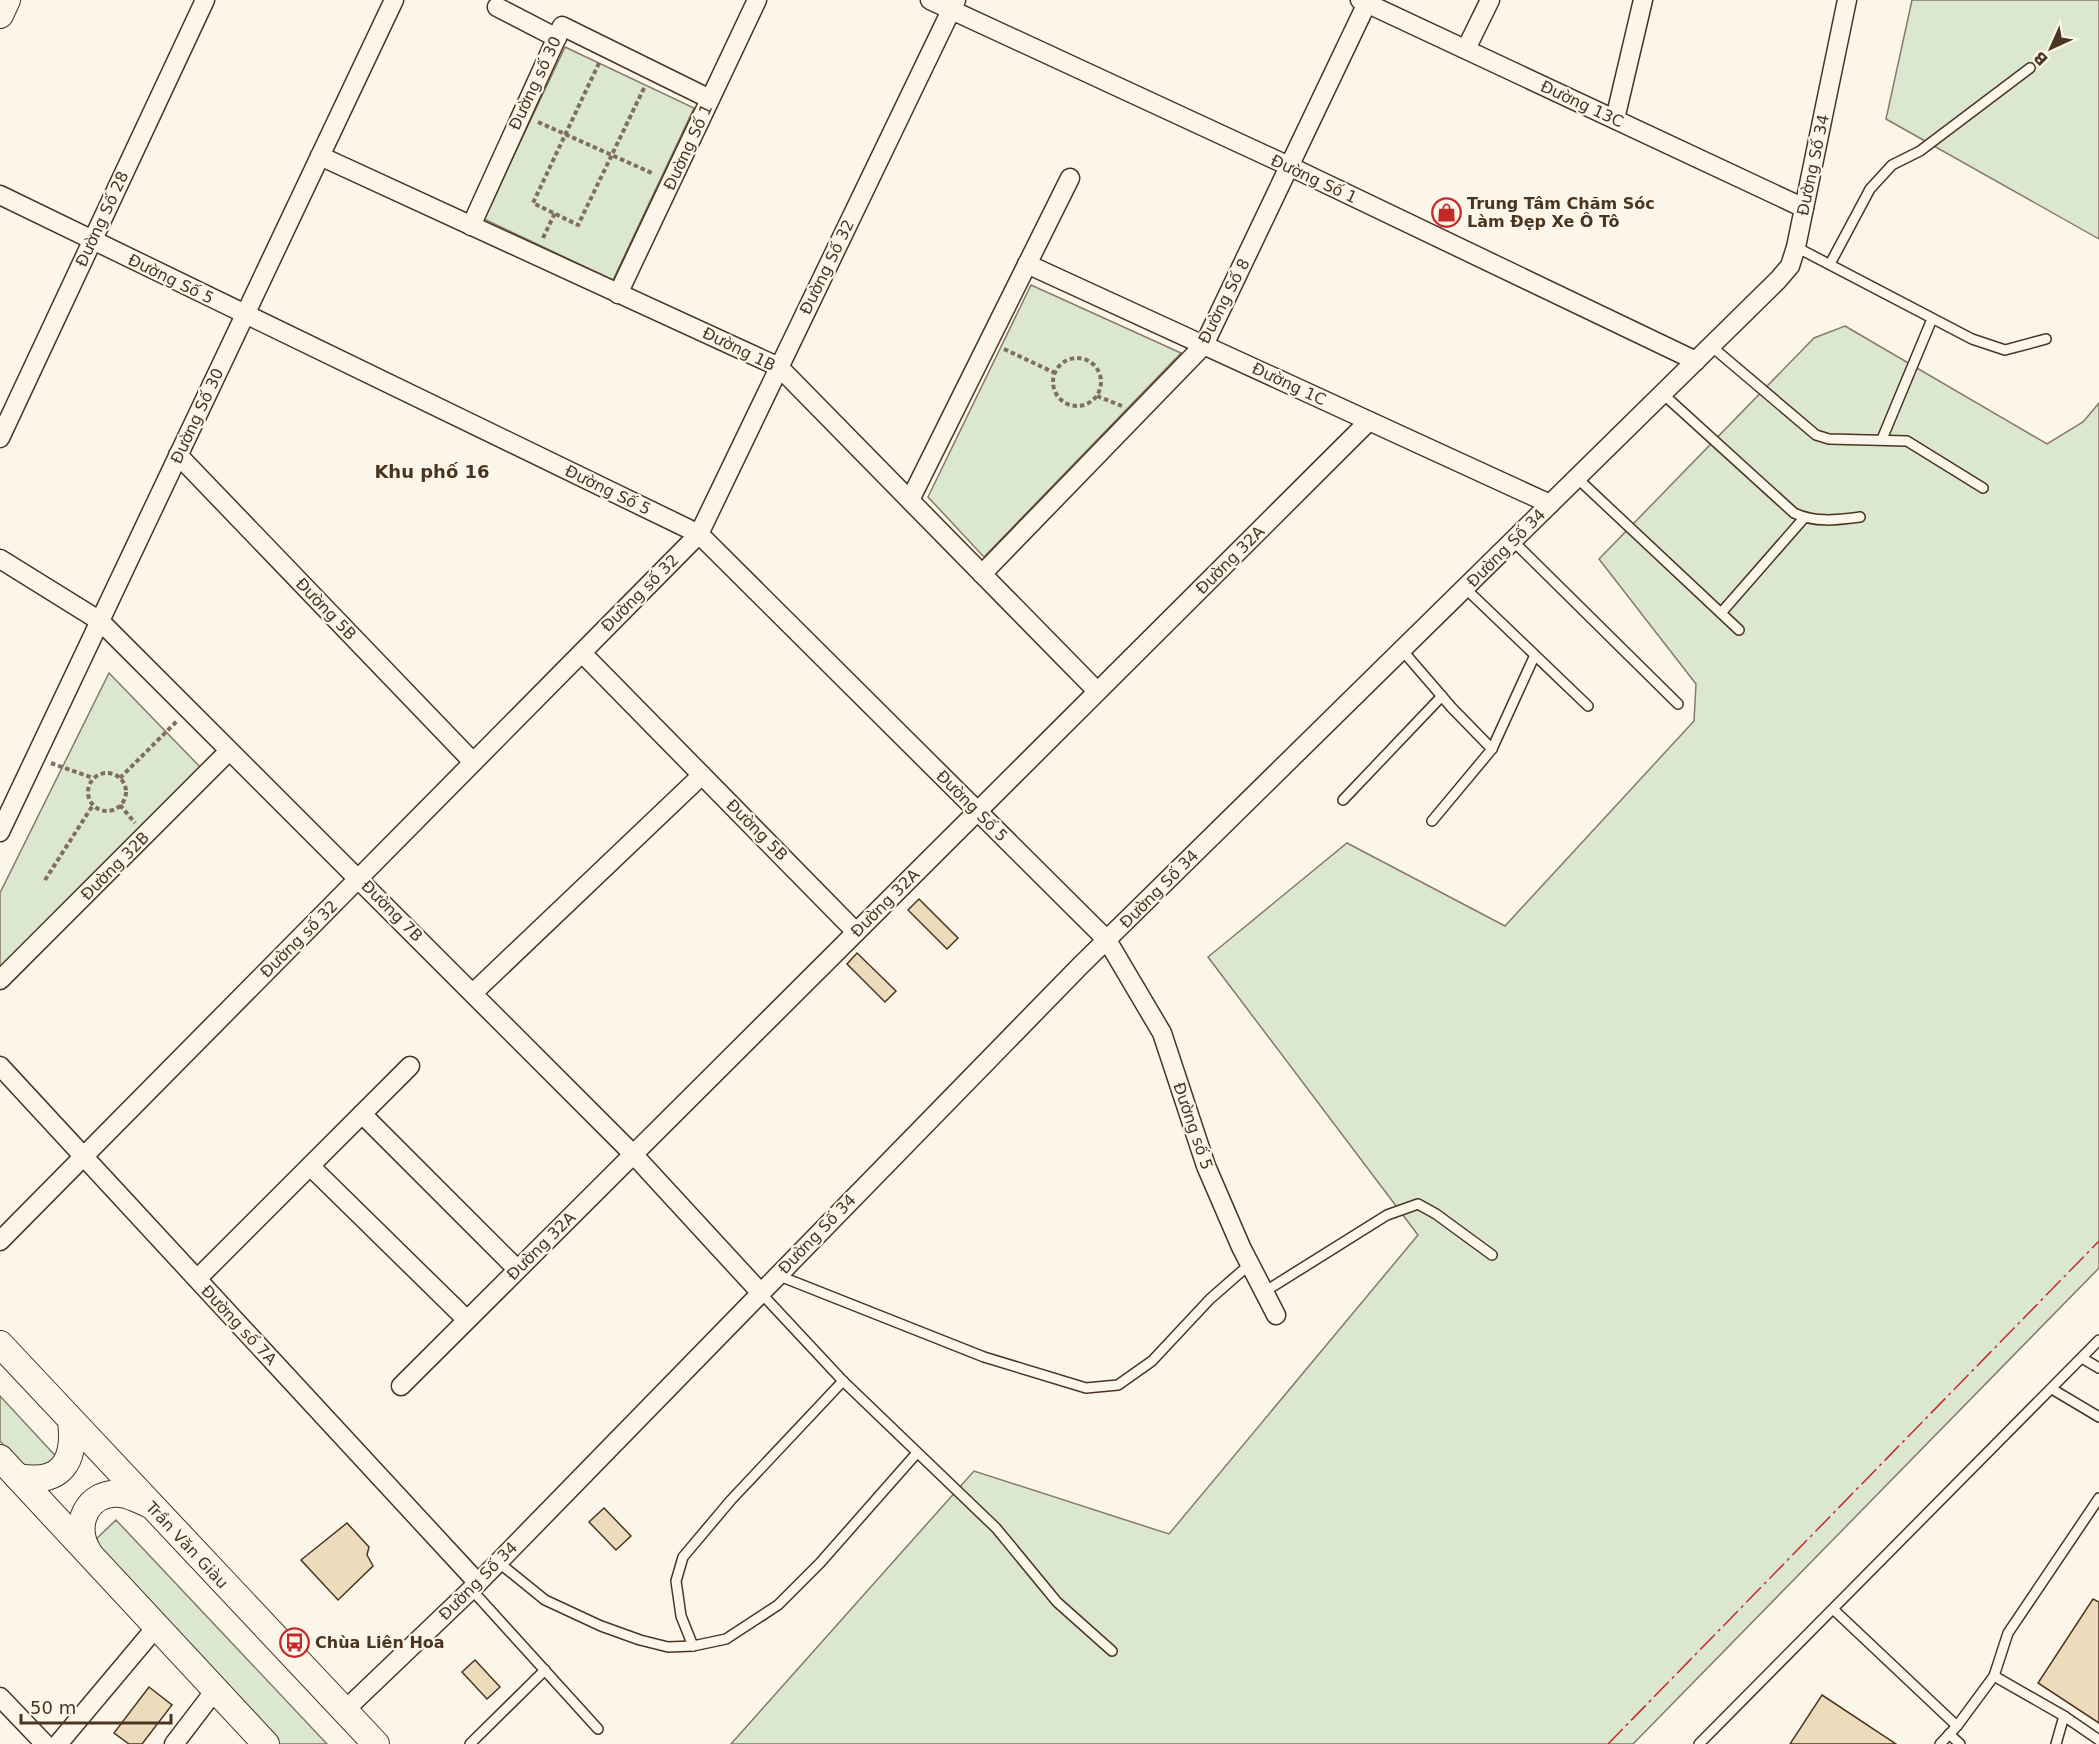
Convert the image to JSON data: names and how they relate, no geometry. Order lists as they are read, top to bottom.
{
  "streets": {
    "main road": ["Trần Văn Giàu"],
    "street": [
      "Đường số 30",
      "Đường 13C",
      "Đường Số 1",
      "Đường Số 34",
      "Đường Số 28",
      "Đường Số 32",
      "Đường Số 5",
      "Đường Số 8",
      "Đường 1B",
      "Đường 1C",
      "Đường Số 30",
      "Đường 32A",
      "Đường số 32",
      "Đường 5B",
      "Đường 32B",
      "Đường 7B",
      "Đường số 5",
      "Đường số 7A"
    ]
  },
  "crossings": [
    ["Đường số 30", "Đường Số 1"],
    ["Đường số 30", "Đường 1B"],
    ["Đường 13C", "Đường Số 34"],
    ["Đường 13C", "Đường Số 8"],
    ["Đường Số 1", "Đường Số 34"],
    ["Đường Số 1", "Đường Số 32"],
    ["Đường Số 1", "Đường Số 8"],
    ["Đường Số 1", "Đường 1B"],
    ["Đường Số 34", "Đường Số 5"],
    ["Đường Số 34", "Đường 1C"],
    ["Đường Số 34", "Đường 7B"],
    ["Đường Số 34", "Đường số 5"],
    ["Đường Số 34", "Đường số 7A"],
    ["Đường Số 34", "Trần Văn Giàu"],
    ["Đường Số 28", "Đường Số 5"],
    ["Đường Số 32", "Đường Số 5"],
    ["Đường Số 32", "Đường 1B"],
    ["Đường Số 32", "Đường số 32"],
    ["Đường Số 5", "Đường Số 30"],
    ["Đường Số 5", "Đường 32A"],
    ["Đường Số 5", "Đường số 32"],
    ["Đường Số 5", "Đường số 5"],
    ["Đường Số 8", "Đường 1B"],
    ["Đường Số 8", "Đường 1C"],
    ["Đường 1B", "Đường Số 30"],
    ["Đường 1B", "Đường 32A"],
    ["Đường 1C", "Đường 32A"],
    ["Đường Số 30", "Đường 5B"],
    ["Đường Số 30", "Đường 7B"],
    ["Đường 32A", "Đường 5B"],
    ["Đường 32A", "Đường 7B"],
    ["Đường số 32", "Đường 5B"],
    ["Đường số 32", "Đường 7B"],
    ["Đường số 32", "Đường số 7A"],
    ["Đường 32B", "Đường 7B"]
  ],
  "districts": ["Khu phố 16"],
  "places": {
    "shop": ["Trung Tâm Chăm Sóc Làm Đẹp Xe Ô Tô"],
    "bus stop": ["Chùa Liên Hoa"]
  },
  "scale_bar": "50 m",
  "north": "bottom left"
}
